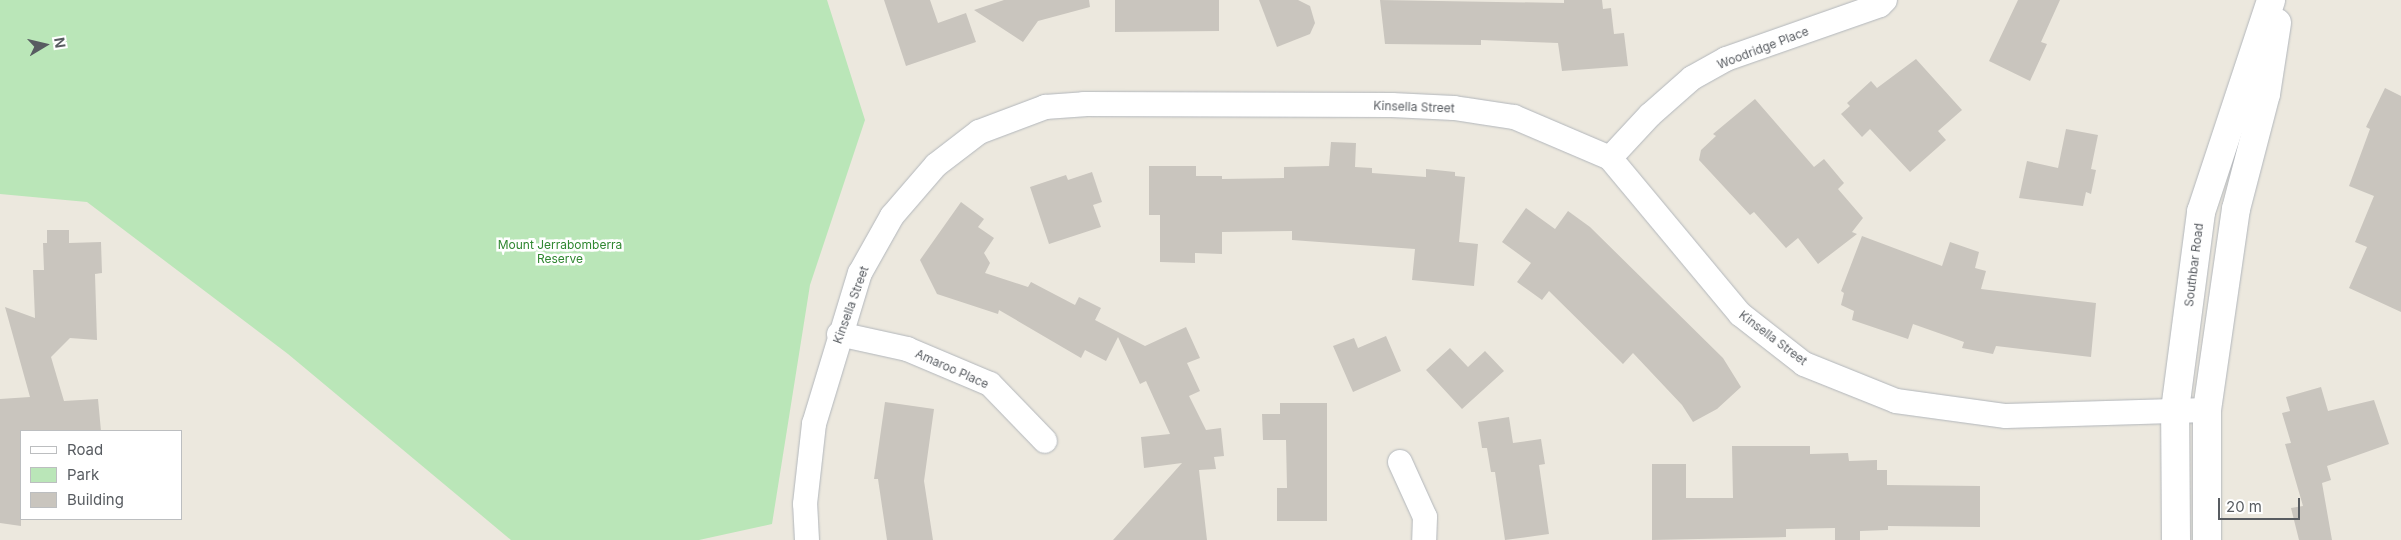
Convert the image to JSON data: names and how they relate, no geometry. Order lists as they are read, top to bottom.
{
  "streets": {
    "main road": ["Southbar Road"],
    "street": ["Woodridge Place", "Kinsella Street", "Amaroo Place"]
  },
  "crossings": [
    ["Woodridge Place", "Kinsella Street"],
    ["Kinsella Street", "Southbar Road"],
    ["Kinsella Street", "Amaroo Place"]
  ],
  "parks": ["Mount Jerrabomberra Reserve"],
  "legend": ["Road", "Park", "Building"],
  "scale_bar": "20 m",
  "north": "right"
}
